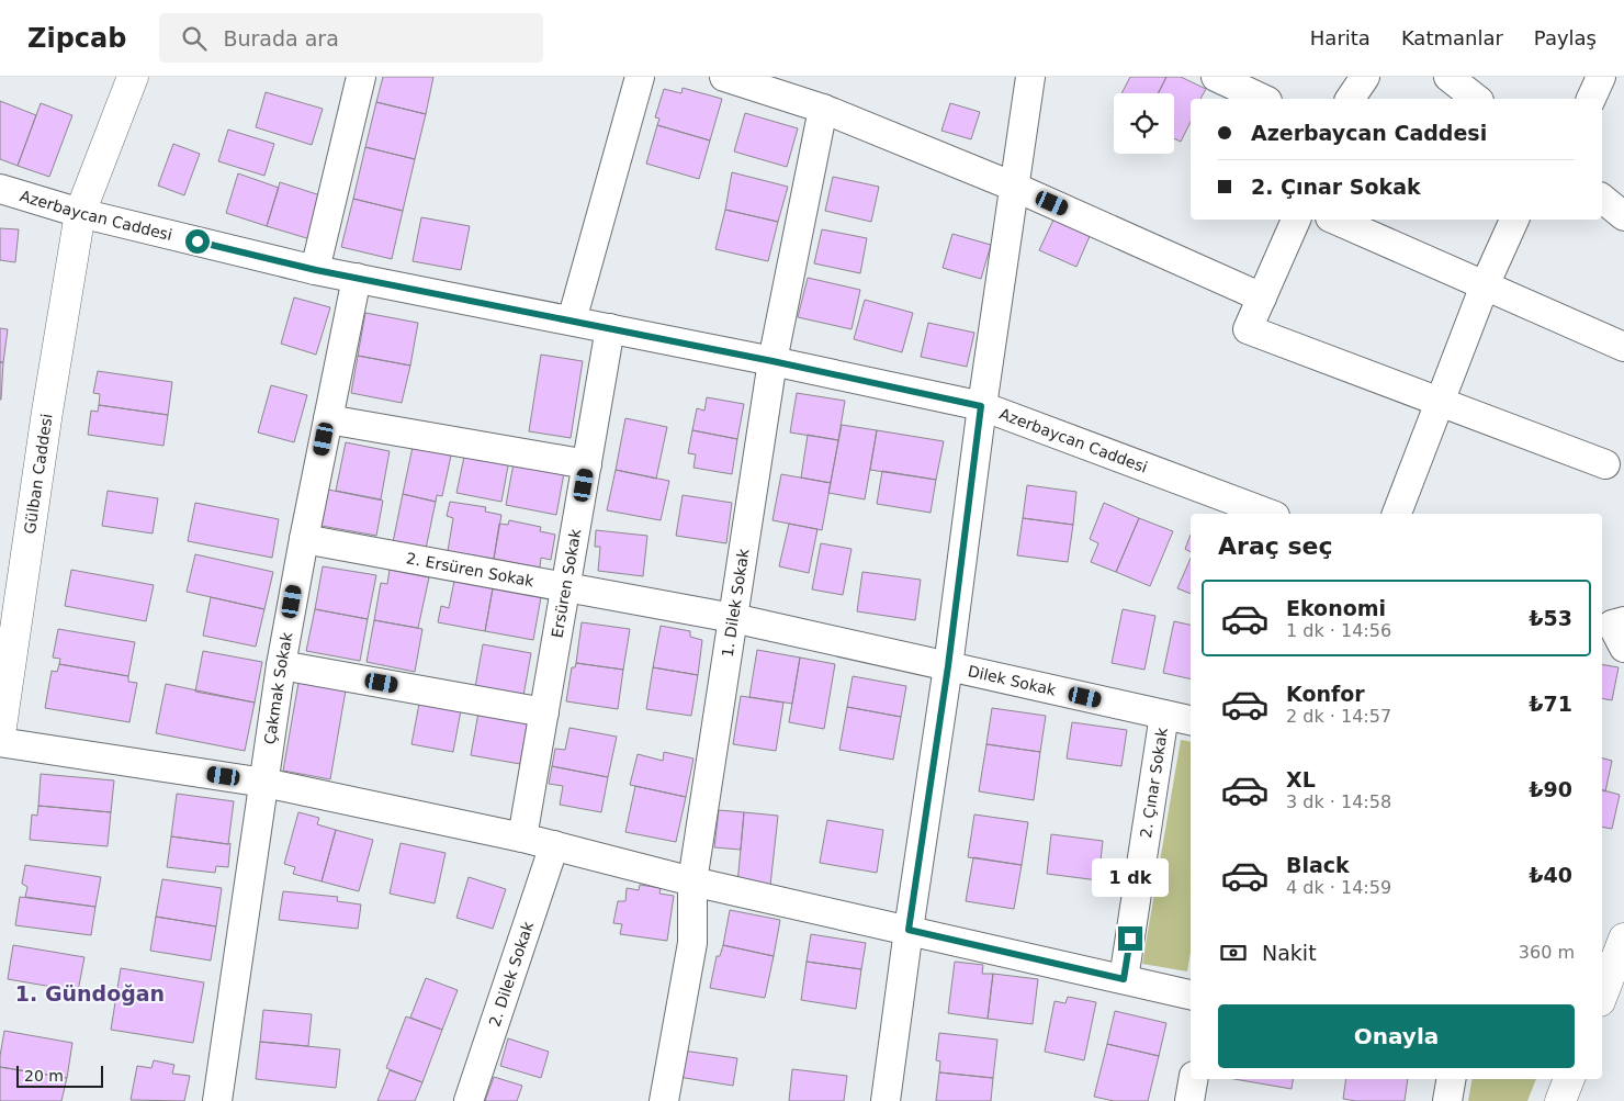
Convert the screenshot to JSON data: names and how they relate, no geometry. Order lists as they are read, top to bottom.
{
  "streets": {
    "main road": ["Gülban Caddesi"],
    "street": [
      "Azerbaycan Caddesi",
      "2. Ersüren Sokak",
      "Ersüren Sokak",
      "1. Dilek Sokak",
      "Dilek Sokak",
      "Çakmak Sokak",
      "2. Çınar Sokak",
      "2. Dilek Sokak"
    ]
  },
  "crossings": [
    ["Azerbaycan Caddesi", "Gülban Caddesi"],
    ["Azerbaycan Caddesi", "Ersüren Sokak"],
    ["Azerbaycan Caddesi", "1. Dilek Sokak"],
    ["Azerbaycan Caddesi", "Çakmak Sokak"],
    ["2. Ersüren Sokak", "Ersüren Sokak"],
    ["2. Ersüren Sokak", "1. Dilek Sokak"],
    ["2. Ersüren Sokak", "Dilek Sokak"],
    ["2. Ersüren Sokak", "Çakmak Sokak"],
    ["1. Dilek Sokak", "Dilek Sokak"],
    ["Dilek Sokak", "2. Çınar Sokak"]
  ],
  "districts": ["1. Gündoğan"],
  "scale_bar": "20 m",
  "page": {
    "header": "Zipcab",
    "search": "Burada ara",
    "nav": ["Harita", "Katmanlar", "Paylaş"],
    "banner": ["Azerbaycan Caddesi", "2. Çınar Sokak"],
    "heading": "Araç seç",
    "list": [
      {
        "name": "Ekonomi",
        "note": "1 dk · 14:56",
        "value": "₺53"
      },
      {
        "name": "Konfor",
        "note": "2 dk · 14:57",
        "value": "₺71"
      },
      {
        "name": "XL",
        "note": "3 dk · 14:58",
        "value": "₺90"
      },
      {
        "name": "Black",
        "note": "4 dk · 14:59",
        "value": "₺40"
      }
    ],
    "bubble": "1 dk",
    "pay": ["Nakit", "360 m"],
    "buttons": "Onayla",
    "scale": "20 m"
  }
}
